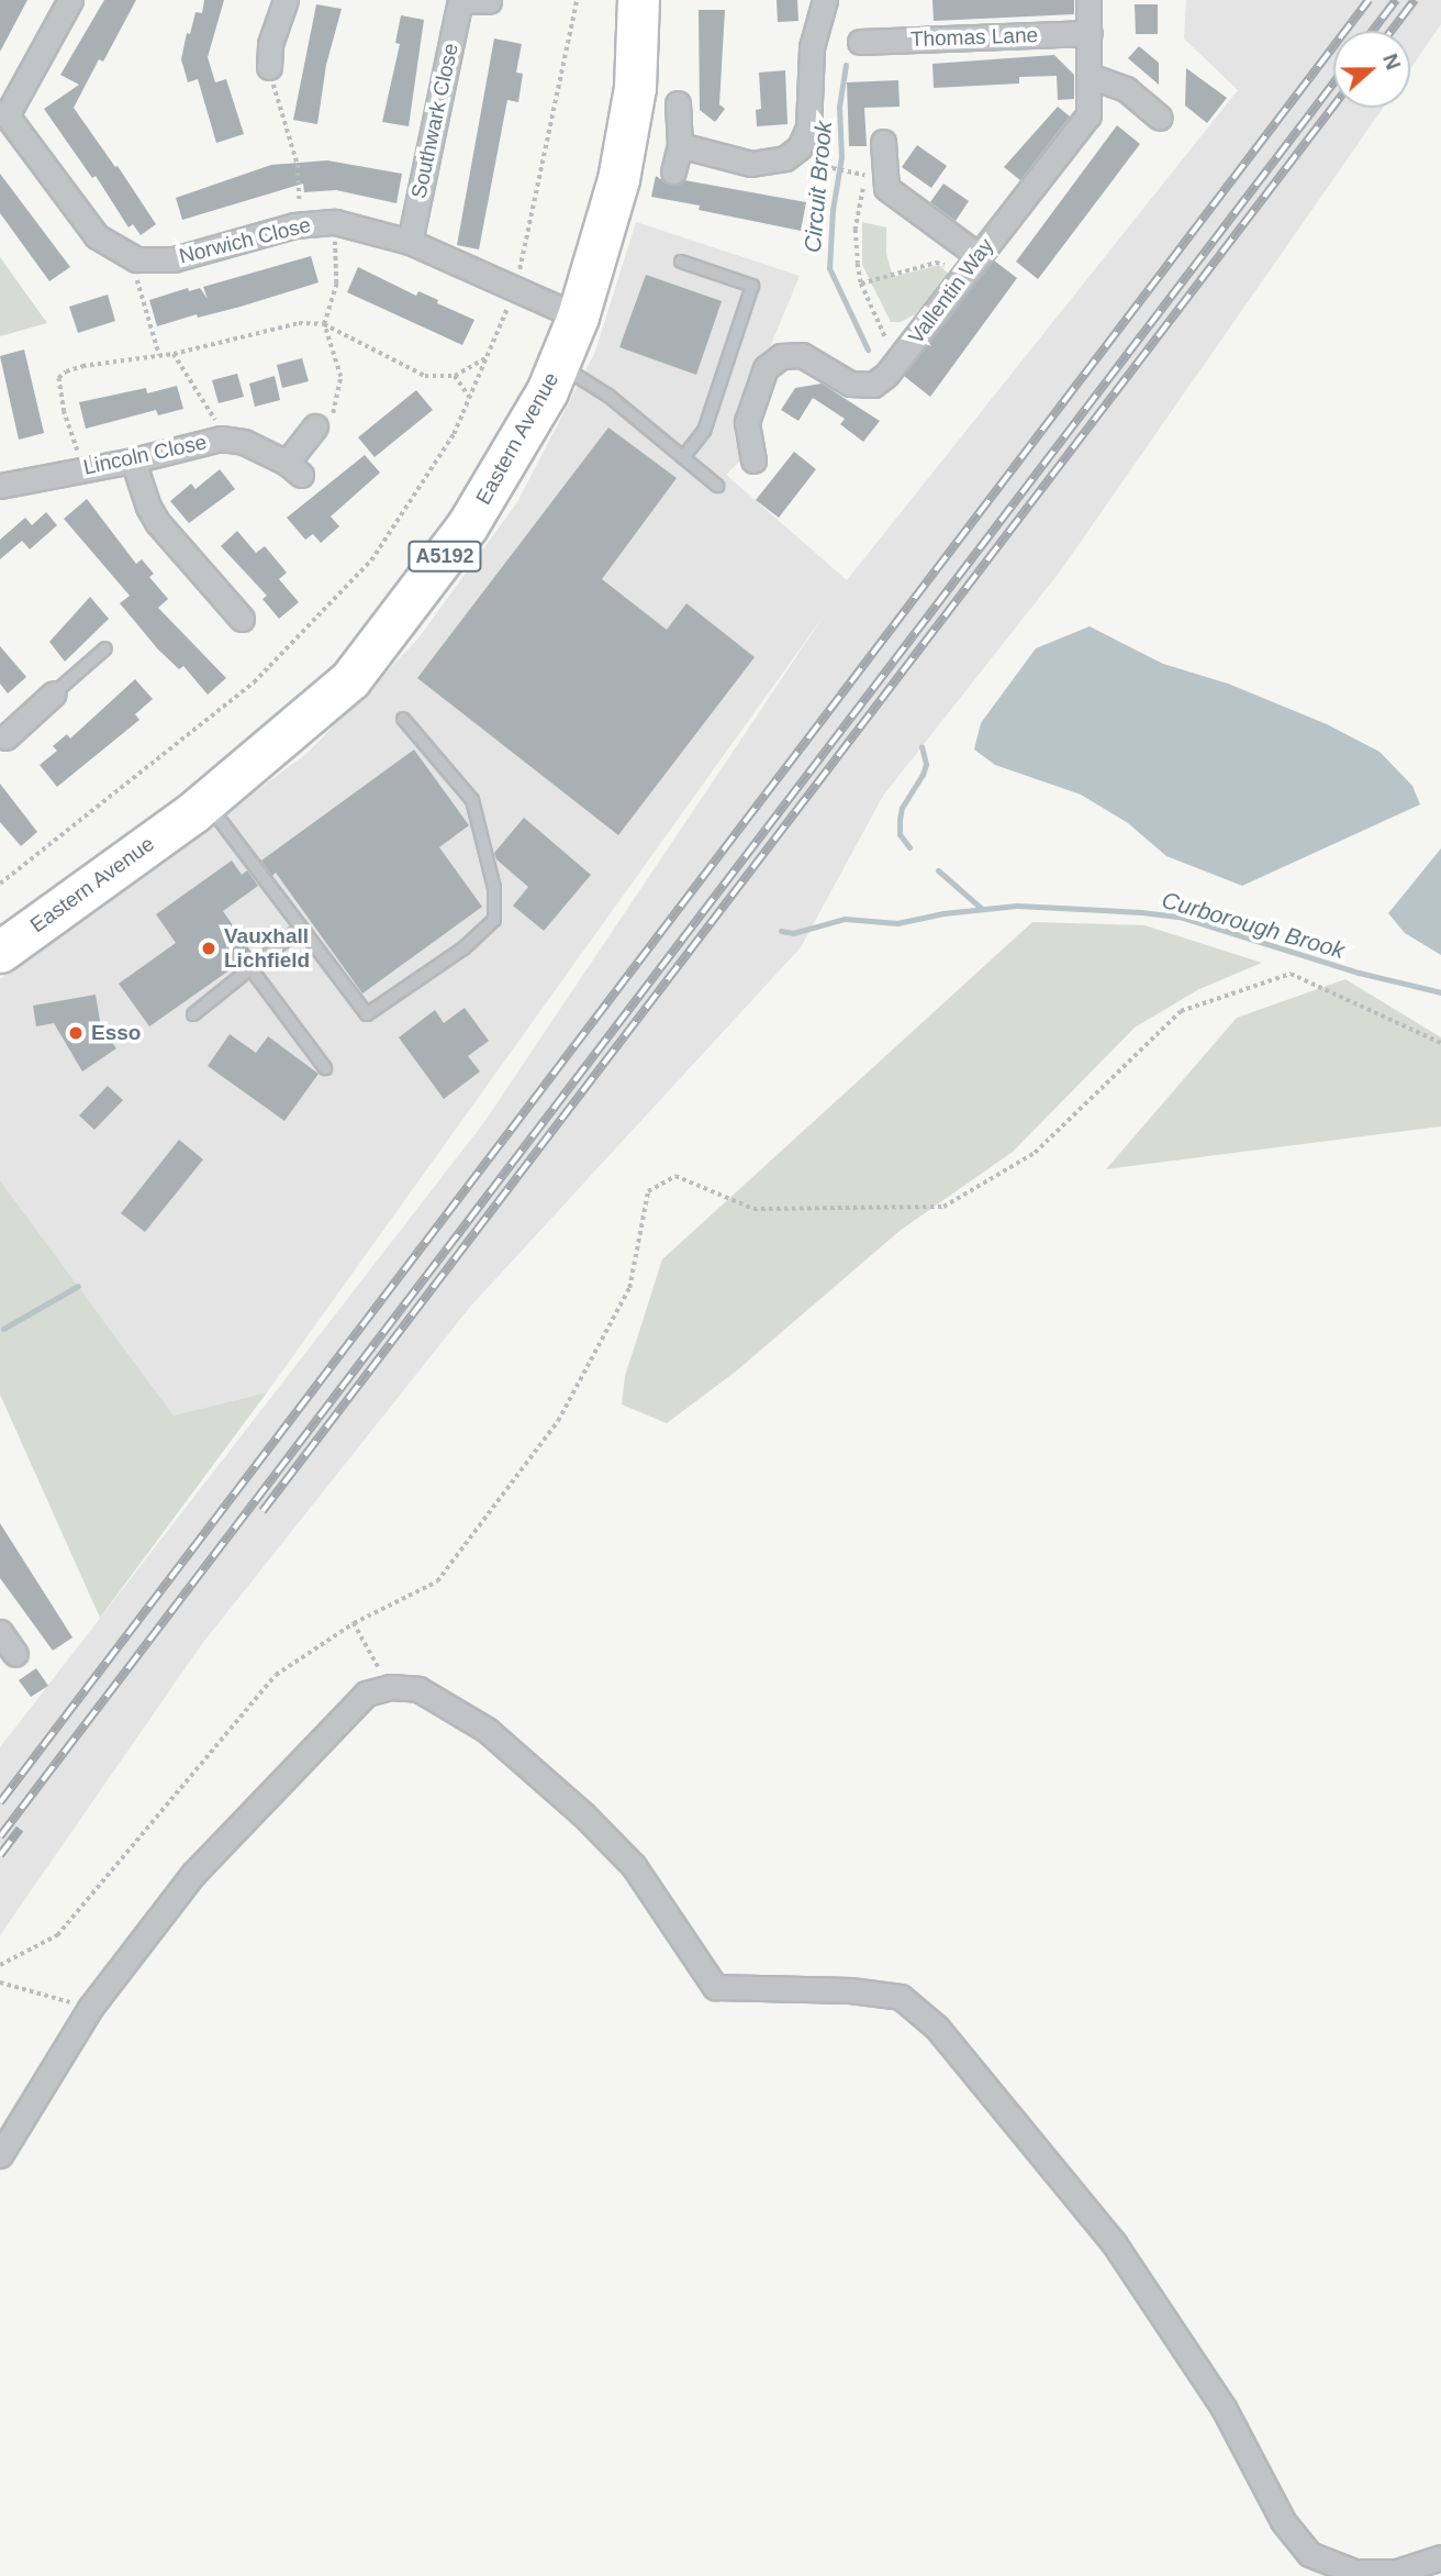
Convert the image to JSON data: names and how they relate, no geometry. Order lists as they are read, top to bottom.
{
  "streets": {
    "highway": ["Eastern Avenue", "A5192"],
    "street": [
      "Thomas Lane",
      "Southwark Close",
      "Norwich Close",
      "Vallentin Way",
      "Lincoln Close"
    ]
  },
  "crossings": [
    ["Thomas Lane", "Vallentin Way"],
    ["Southwark Close", "Norwich Close"],
    ["Norwich Close", "Eastern Avenue"]
  ],
  "water": ["Circuit Brook", "Curborough Brook"],
  "places": ["Vauxhall Lichfield", "Esso"],
  "north": "right"
}
